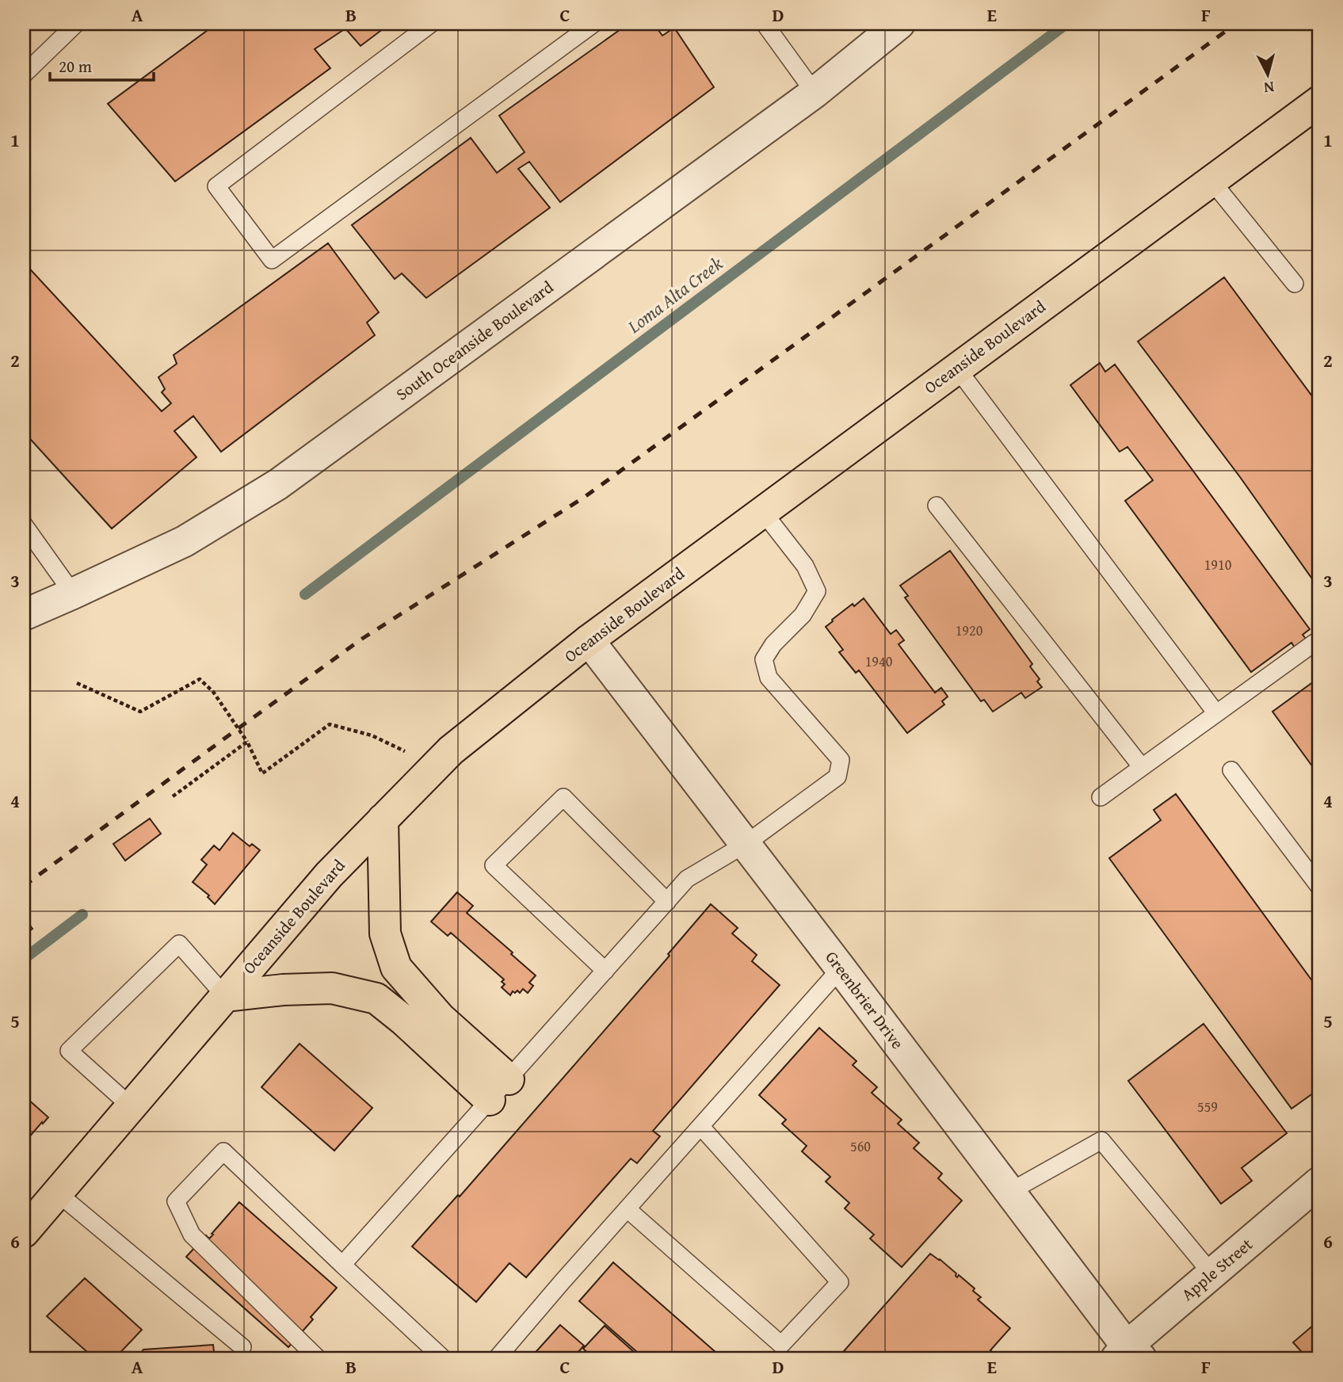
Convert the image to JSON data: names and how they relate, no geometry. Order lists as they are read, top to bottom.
{
  "streets": {
    "main road": ["Oceanside Boulevard"],
    "street": ["South Oceanside Boulevard", "Greenbrier Drive", "Apple Street"]
  },
  "crossings": [
    ["Oceanside Boulevard", "Greenbrier Drive"],
    ["Greenbrier Drive", "Apple Street"]
  ],
  "water": ["Loma Alta Creek"],
  "house_numbers": [
    "1910",
    "1920",
    "1940",
    "559",
    "560"
  ],
  "scale_bar": "20 m",
  "north": "bottom",
  "grid": {
    "columns": [
      "A",
      "B",
      "C",
      "D",
      "E",
      "F"
    ],
    "rows": [
      "1",
      "2",
      "3",
      "4",
      "5",
      "6"
    ]
  }
}
